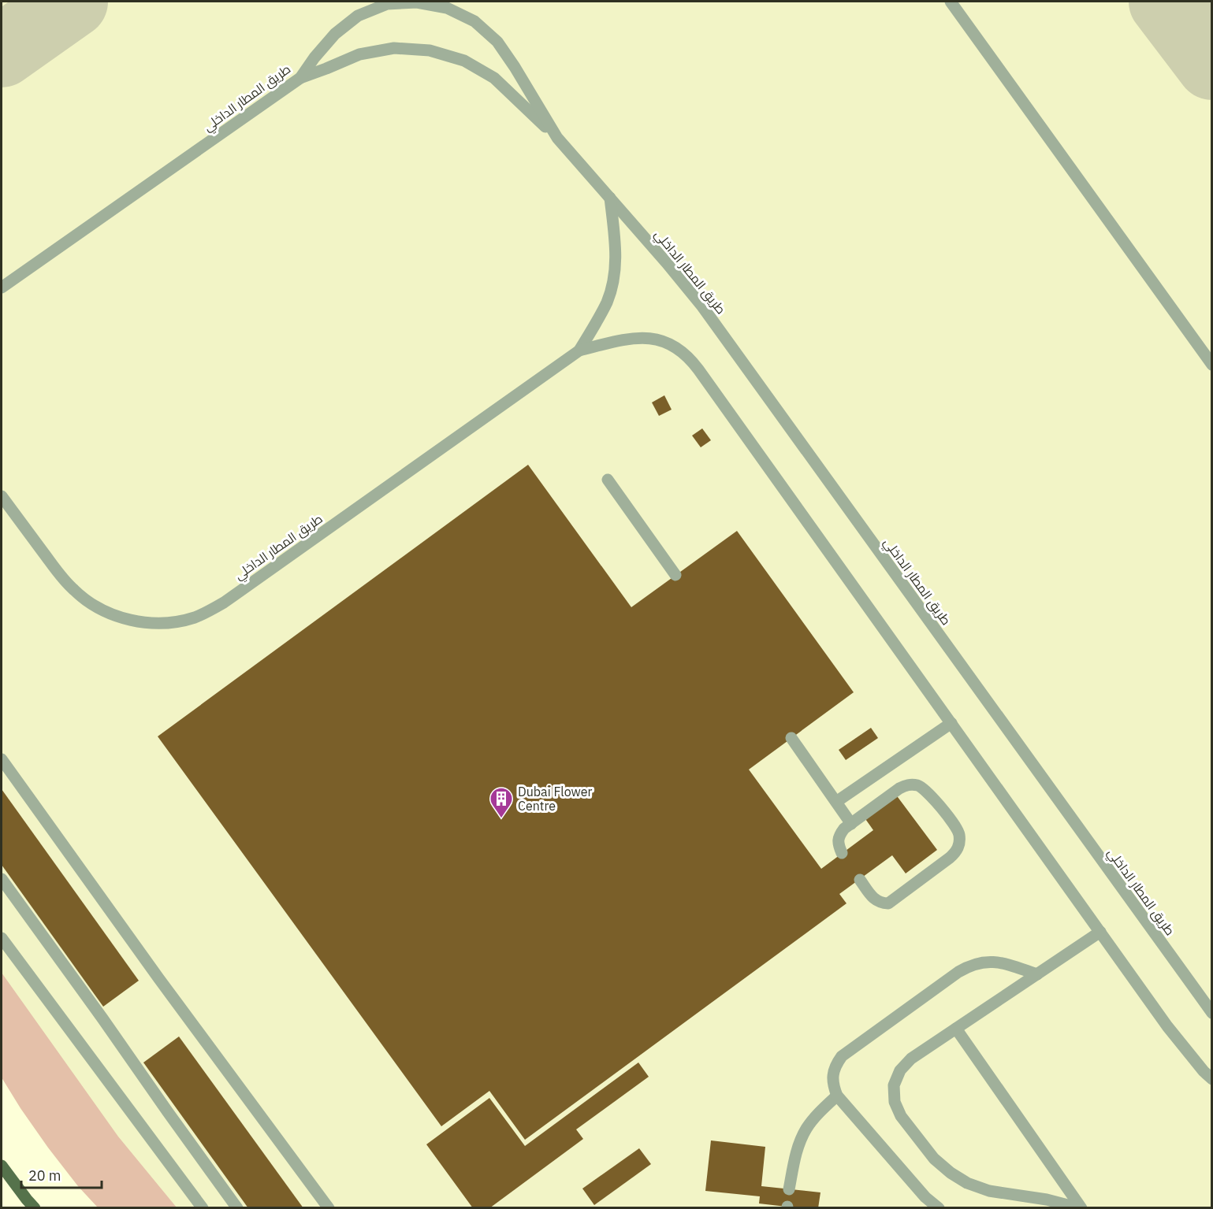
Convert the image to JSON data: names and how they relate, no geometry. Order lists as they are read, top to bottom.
{
  "streets": {
    "lane": ["طريق المطار الداخلي"]
  },
  "places": {
    "building": ["Dubai Flower Centre"]
  },
  "scale_bar": "20 m"
}
